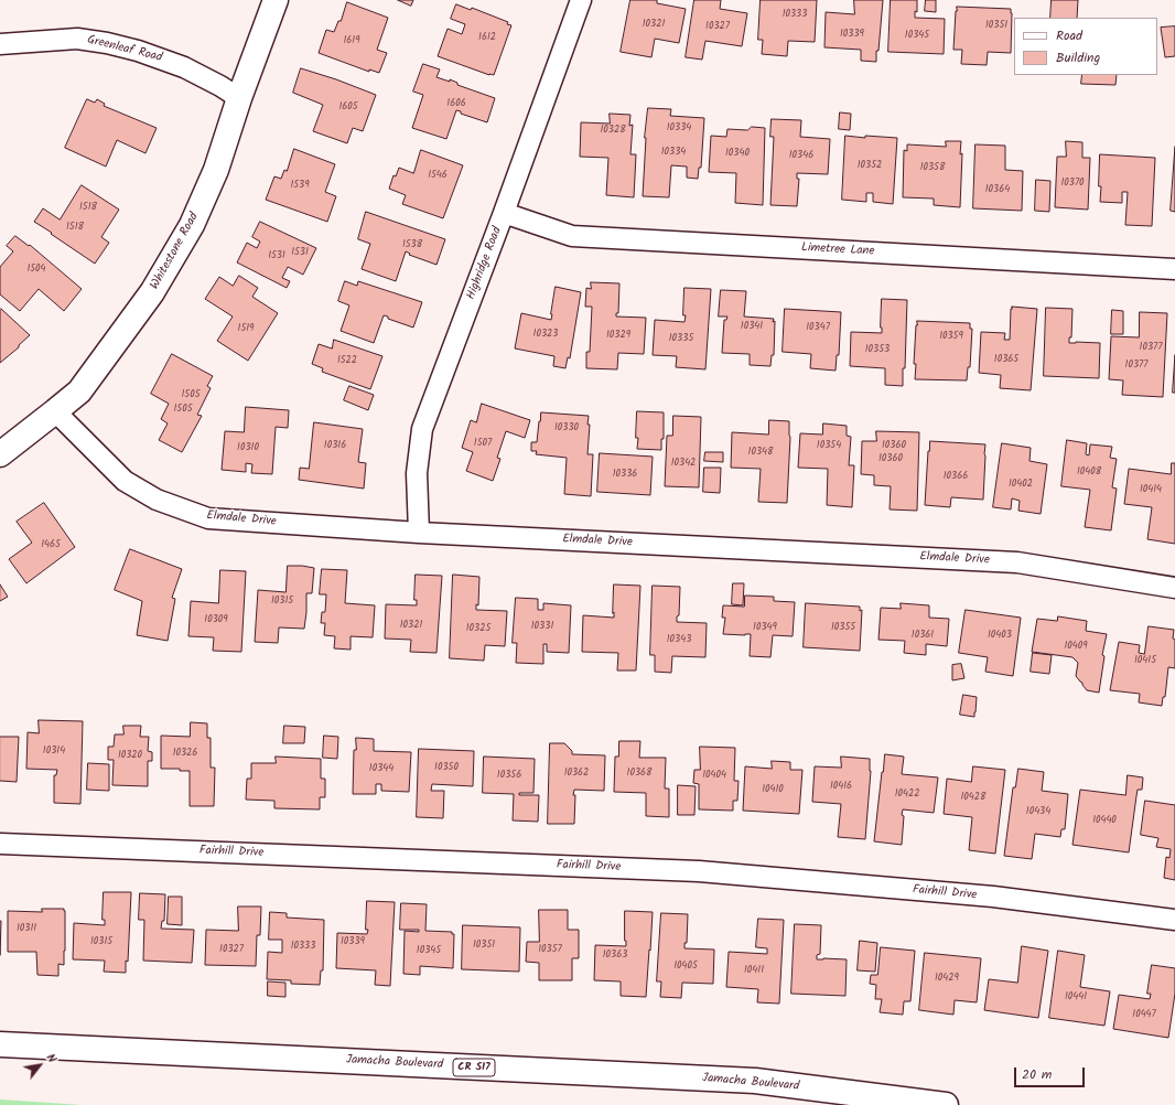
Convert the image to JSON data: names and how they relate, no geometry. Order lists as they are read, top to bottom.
{
  "streets": {
    "main road": ["Whitestone Road", "Jamacha Boulevard", "CR S17"],
    "street": [
      "Greenleaf Road",
      "Limetree Lane",
      "Highridge Road",
      "Elmdale Drive",
      "Fairhill Drive"
    ]
  },
  "crossings": [
    ["Greenleaf Road", "Whitestone Road"],
    ["Limetree Lane", "Highridge Road"],
    ["Whitestone Road", "Elmdale Drive"],
    ["Highridge Road", "Elmdale Drive"]
  ],
  "house_numbers": [
    "10333",
    "10321",
    "10351",
    "10327",
    "10339",
    "10345",
    "1612",
    "1619",
    "1606",
    "1605",
    "10334",
    "10328",
    "10334",
    "10340",
    "10346",
    "10352",
    "10358",
    "1546",
    "10370",
    "1539",
    "10364",
    "1518",
    "1518",
    "1538",
    "1531",
    "1531",
    "1504",
    "10341",
    "10347",
    "1519",
    "10323",
    "10329",
    "10359",
    "10335",
    "10377",
    "10353",
    "10365",
    "1522",
    "10377",
    "1505",
    "1505",
    "10330",
    "1507",
    "10316",
    "10354",
    "10360",
    "10310",
    "10348",
    "10360",
    "10342",
    "10408",
    "10336",
    "10366",
    "10402",
    "10414",
    "1465",
    "10315",
    "10309",
    "10321",
    "10331",
    "10349",
    "10355",
    "10325",
    "10361",
    "10403",
    "10343",
    "10409",
    "10415",
    "10314",
    "10326",
    "10320",
    "10350",
    "10344",
    "10362",
    "10368",
    "10356",
    "10404",
    "10416",
    "10410",
    "10422",
    "10428",
    "10434",
    "10440",
    "10311",
    "10315",
    "10339",
    "10351",
    "10333",
    "10327",
    "10357",
    "10345",
    "10363",
    "10405",
    "10411",
    "10429",
    "10441",
    "10447"
  ],
  "legend": ["Road", "Building"],
  "scale_bar": "20 m",
  "north": "top right"
}
